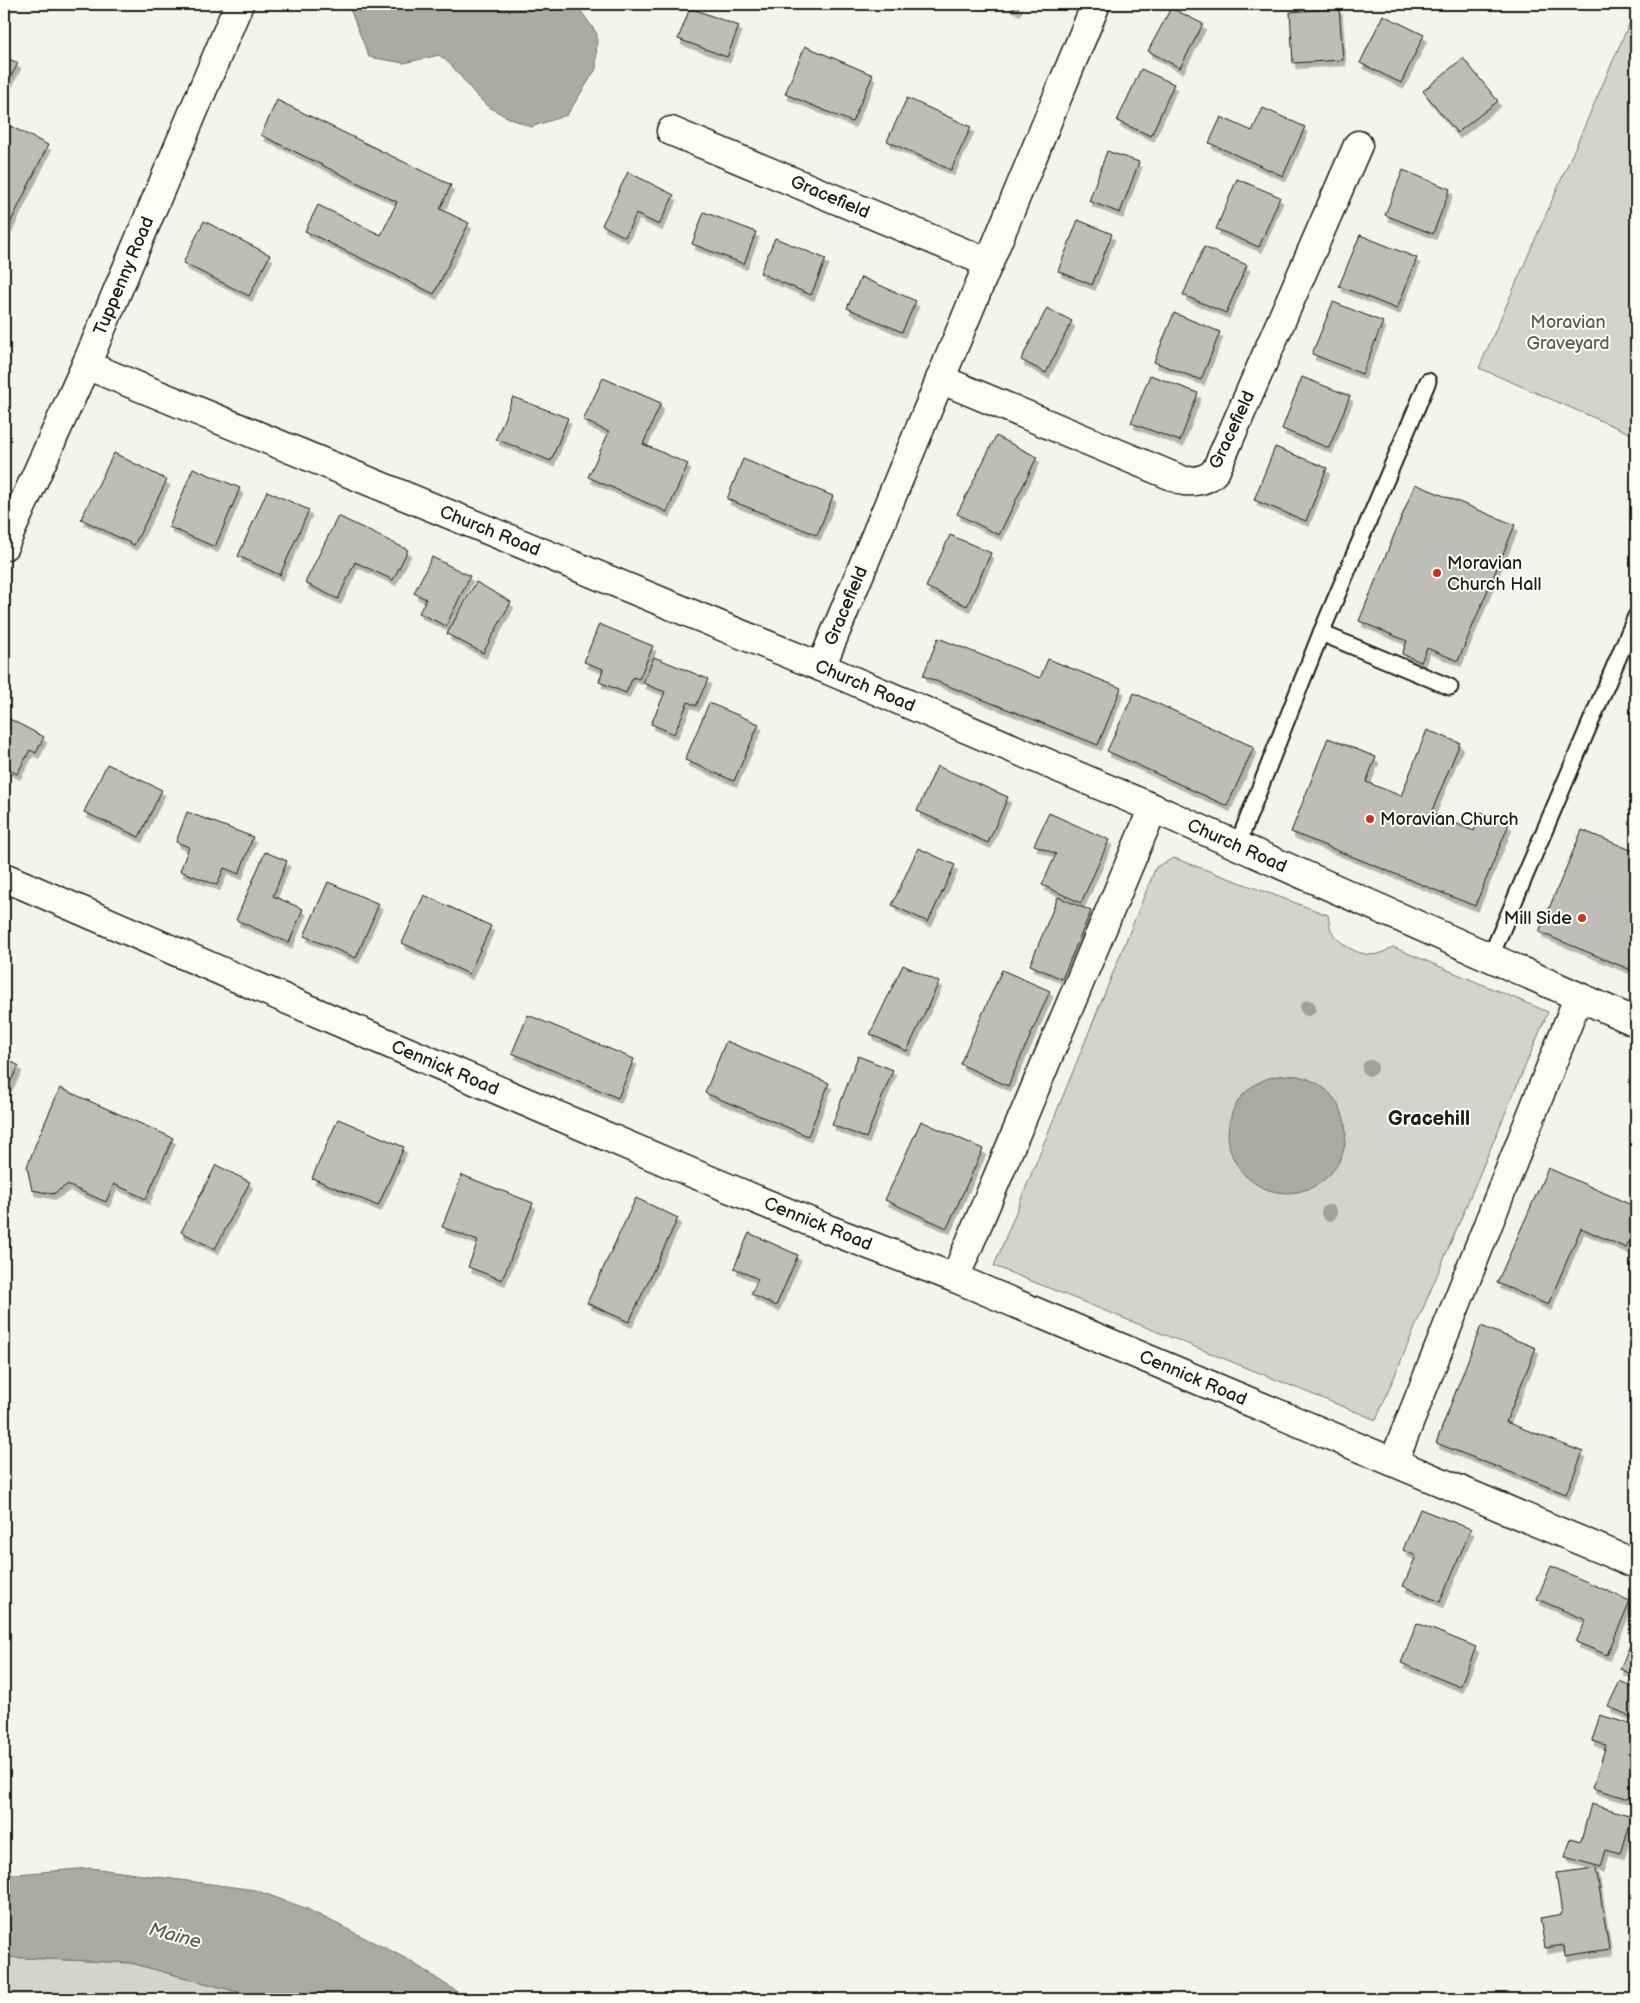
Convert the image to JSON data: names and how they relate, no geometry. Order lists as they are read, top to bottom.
{
  "streets": {
    "street": [
      "Gracefield",
      "Tuppenny Road",
      "Church Road",
      "Cennick Road"
    ]
  },
  "crossings": [
    ["Gracefield", "Church Road"],
    ["Tuppenny Road", "Church Road"]
  ],
  "districts": ["Gracehill"],
  "water": ["Maine"],
  "parks": ["Moravian Graveyard"],
  "places": ["Moravian Church Hall", "Moravian Church", "Mill Side"]
}
